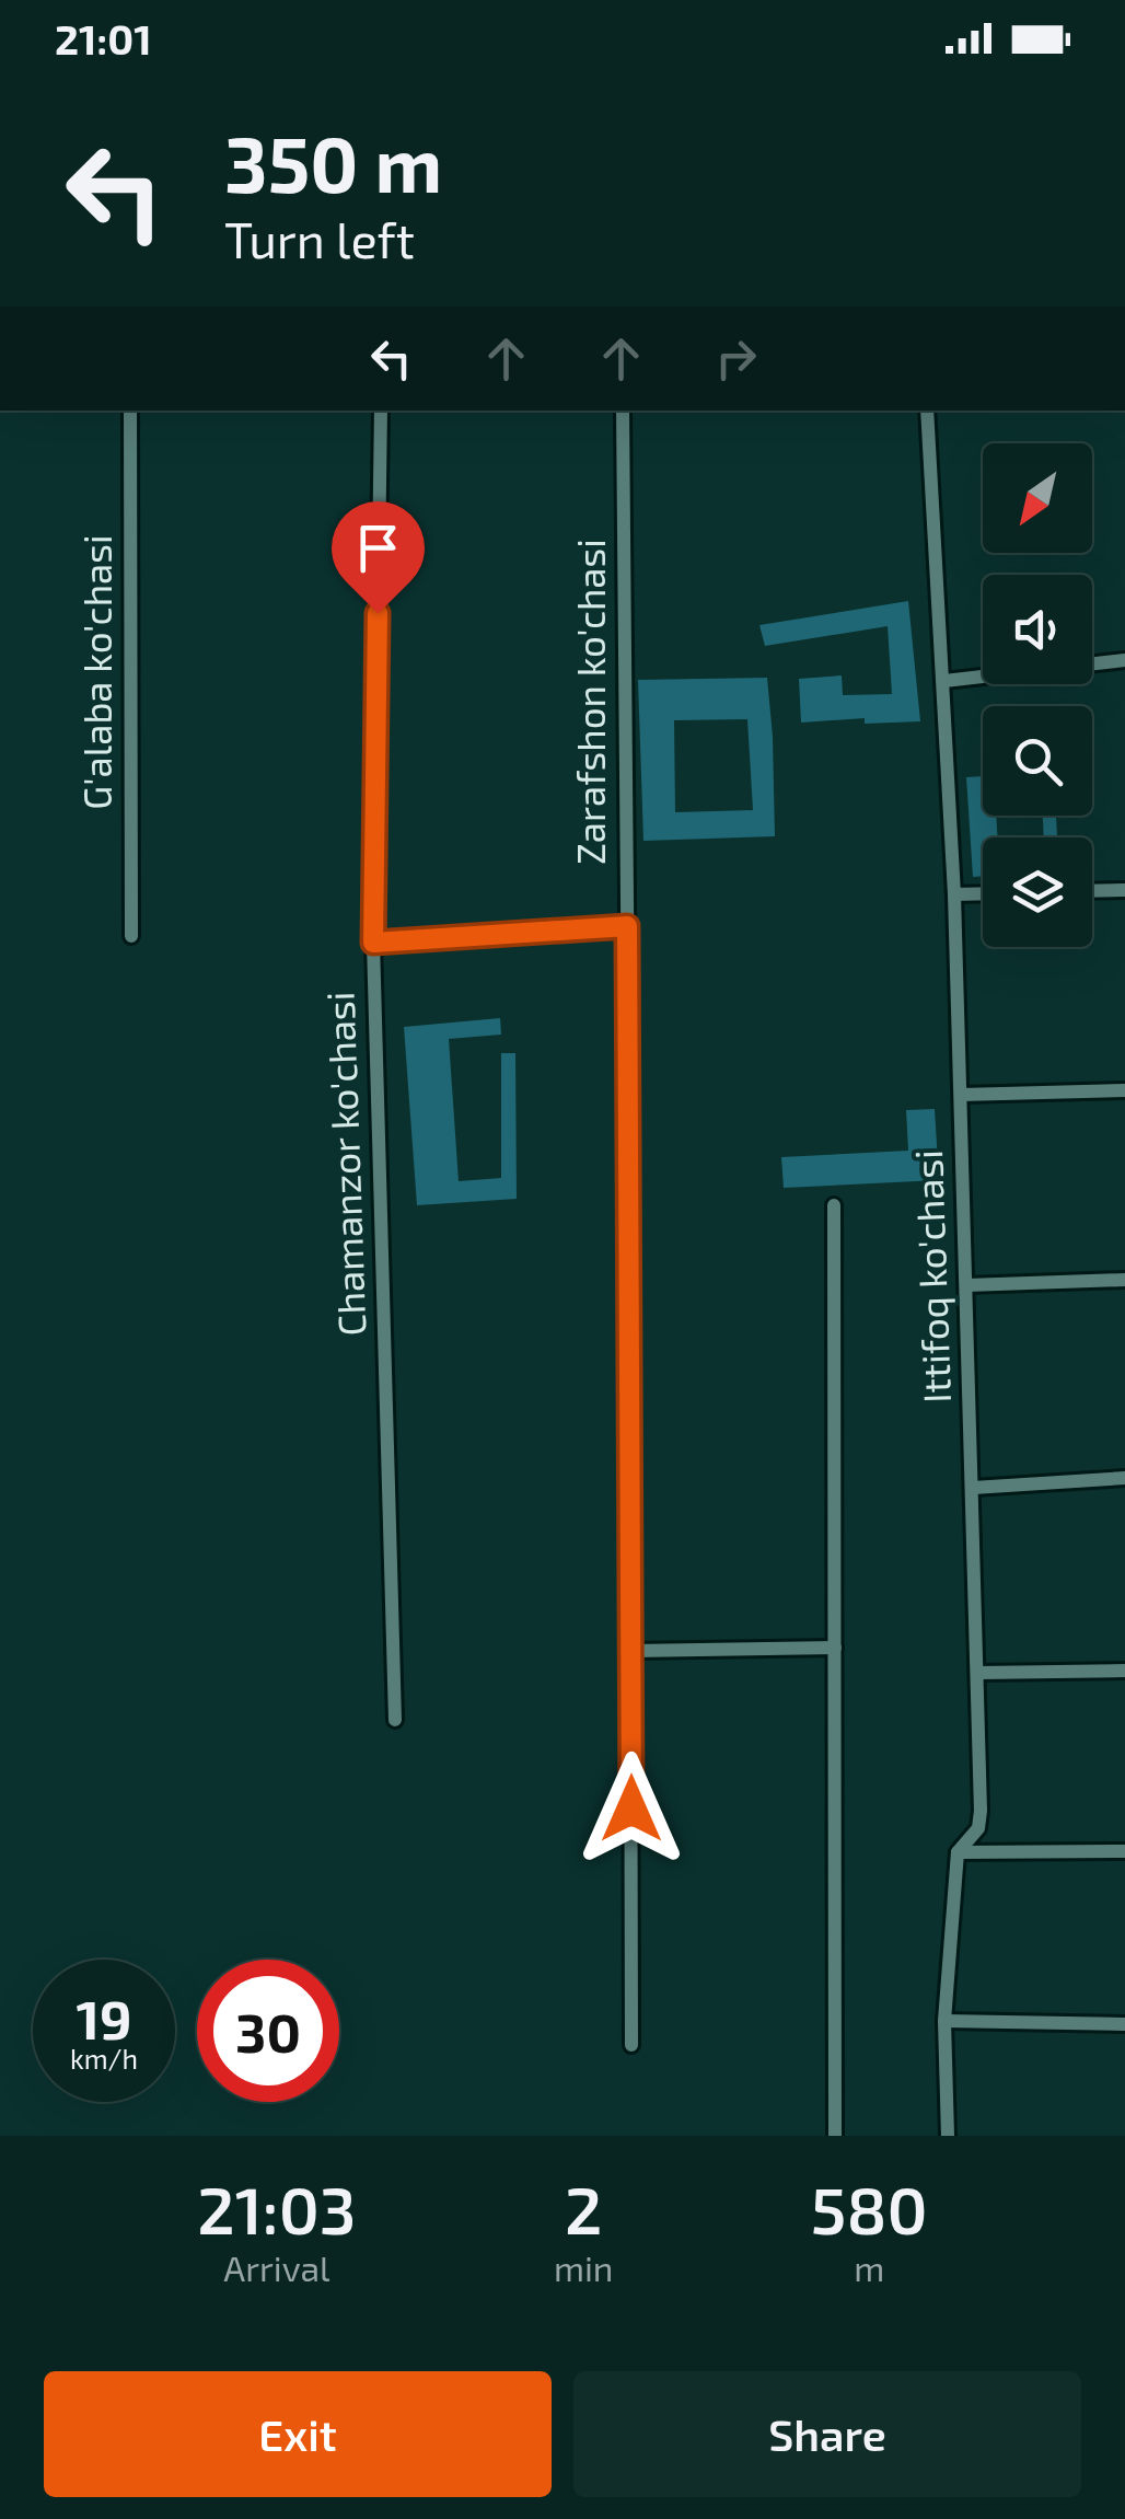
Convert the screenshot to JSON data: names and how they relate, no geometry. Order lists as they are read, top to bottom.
{
  "streets": {
    "street": [
      "G'alaba ko'chasi",
      "Zarafshon ko'chasi",
      "Chamanzor ko'chasi",
      "Ittifoq ko'chasi"
    ]
  },
  "north": "bottom left",
  "page": {
    "status": "21:01",
    "turn": ["350 m", "Turn left"],
    "speed": "19 km/h",
    "limit": "30",
    "eta": [
      "21:03",
      "Arrival",
      "2",
      "min",
      "580",
      "m"
    ],
    "buttons": ["Exit", "Share"]
  }
}
